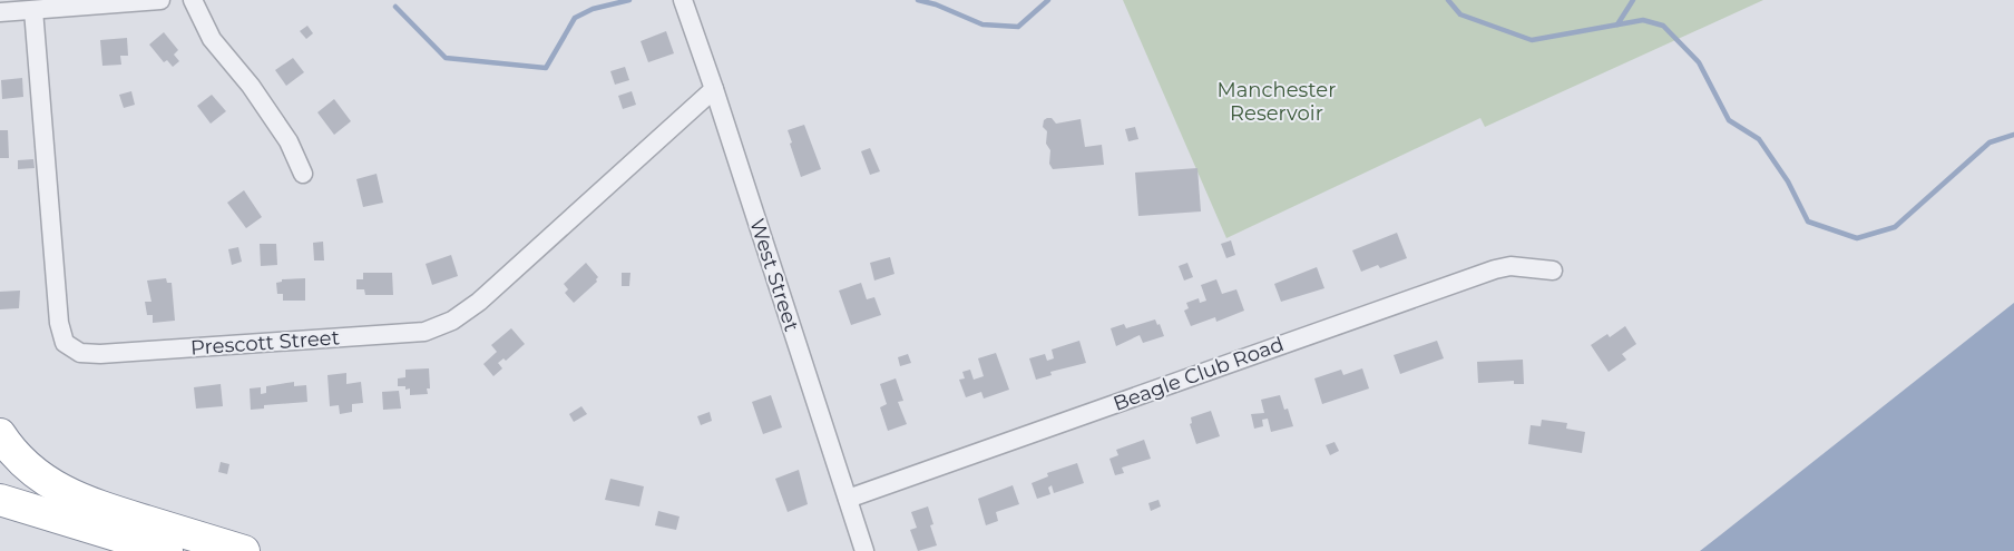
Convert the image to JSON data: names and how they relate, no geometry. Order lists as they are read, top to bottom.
{
  "streets": {
    "street": ["West Street", "Prescott Street", "Beagle Club Road"]
  },
  "crossings": [
    ["West Street", "Prescott Street"],
    ["West Street", "Beagle Club Road"]
  ],
  "parks": ["Manchester Reservoir"]
}
